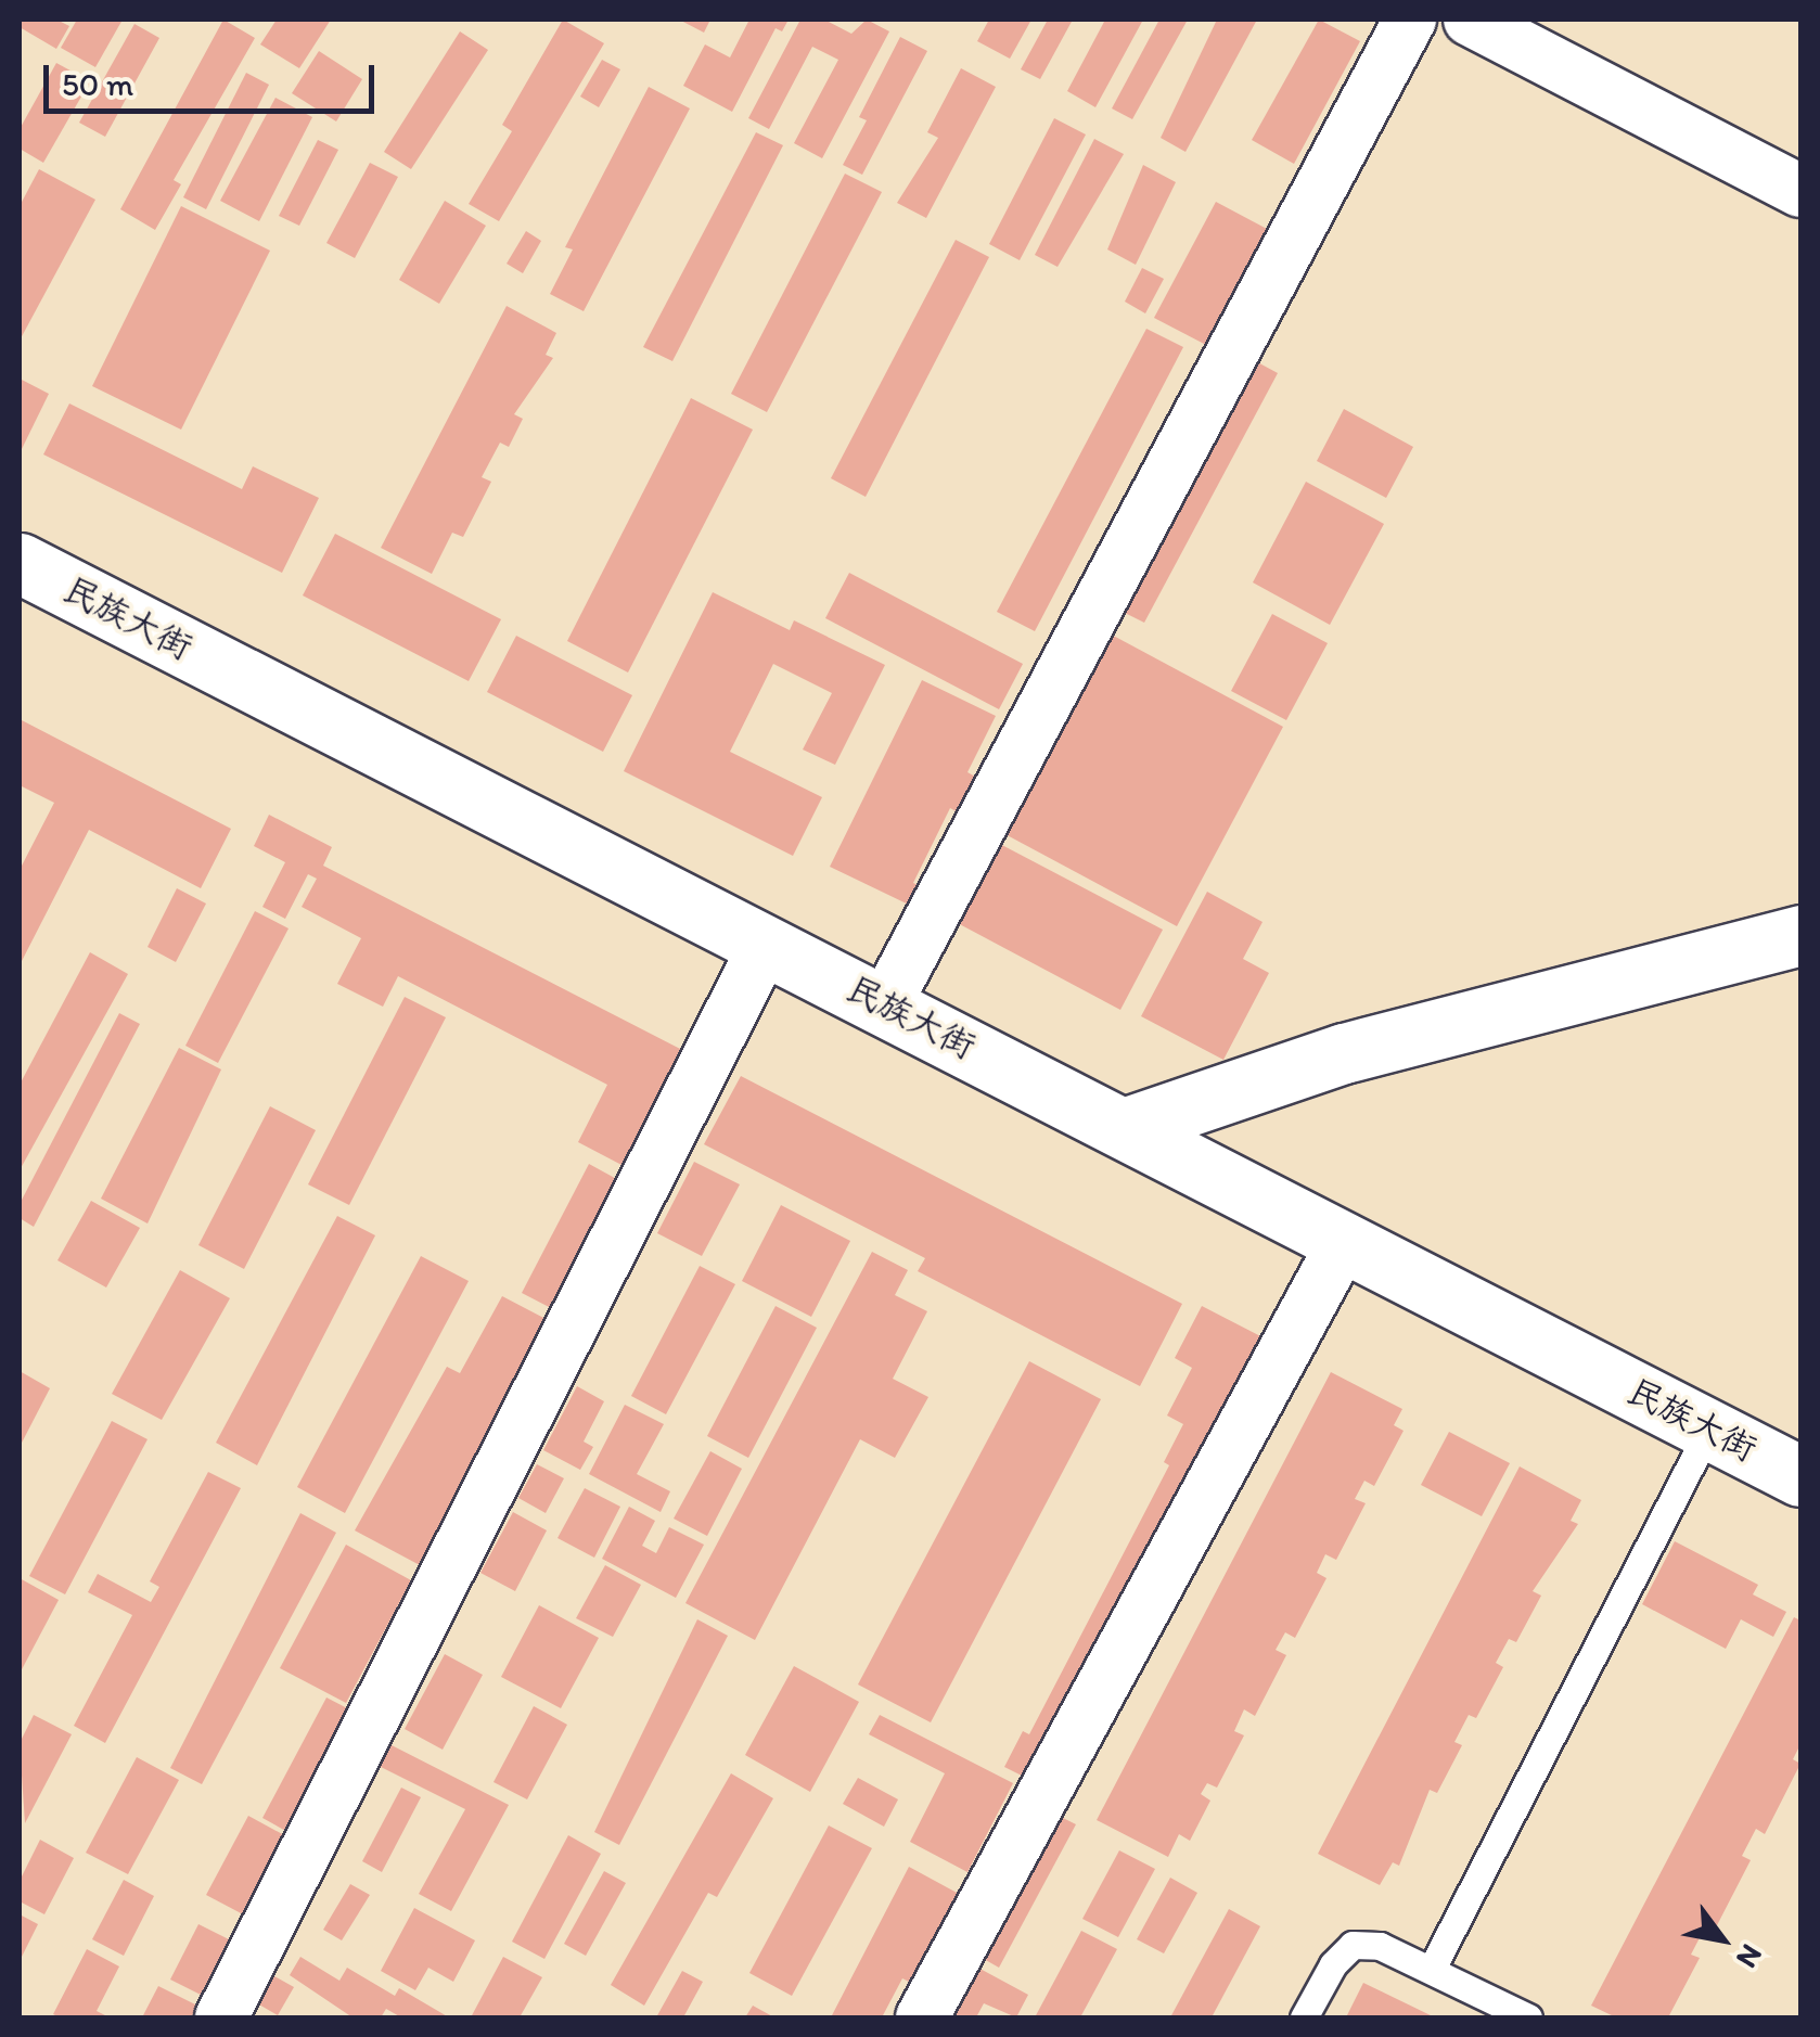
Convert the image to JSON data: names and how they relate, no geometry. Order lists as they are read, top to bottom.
{
  "streets": {
    "main road": ["民族大街"]
  },
  "scale_bar": "50 m",
  "north": "bottom right"
}
